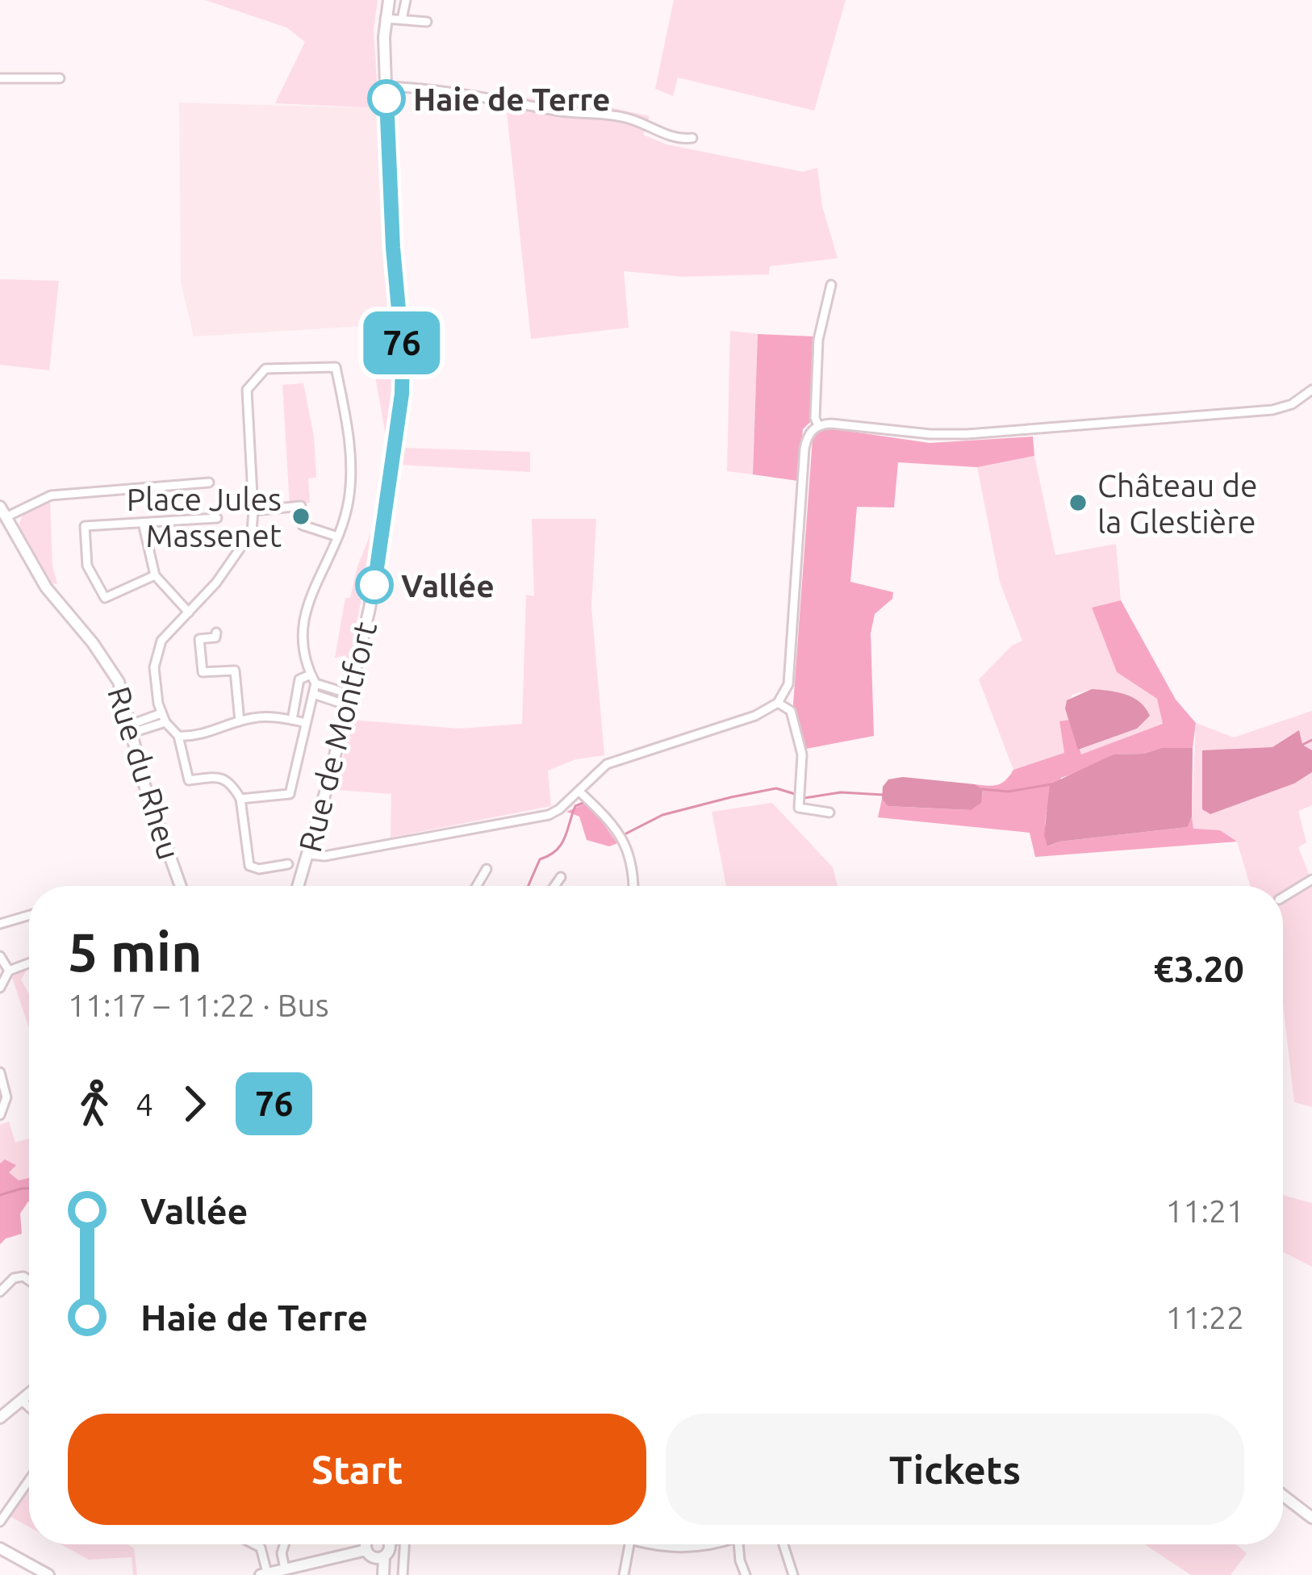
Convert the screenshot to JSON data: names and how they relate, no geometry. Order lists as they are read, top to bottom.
{
  "streets": {
    "main road": ["Rue de Montfort", "Rue du Rheu"]
  },
  "places": [
    "Haie de Terre",
    "Château de la Glestière",
    "Place Jules Massenet",
    "Vallée"
  ],
  "lines": ["bus line 76"],
  "page": {
    "on_map": "76",
    "heading": ["5 min", "11:17 – 11:22 · Bus", "€3.20"],
    "legs": ["4", "76"],
    "list": [
      {
        "name": "Vallée",
        "value": "11:21"
      },
      {
        "name": "Haie de Terre",
        "value": "11:22"
      }
    ],
    "buttons": ["Start", "Tickets"]
  }
}
